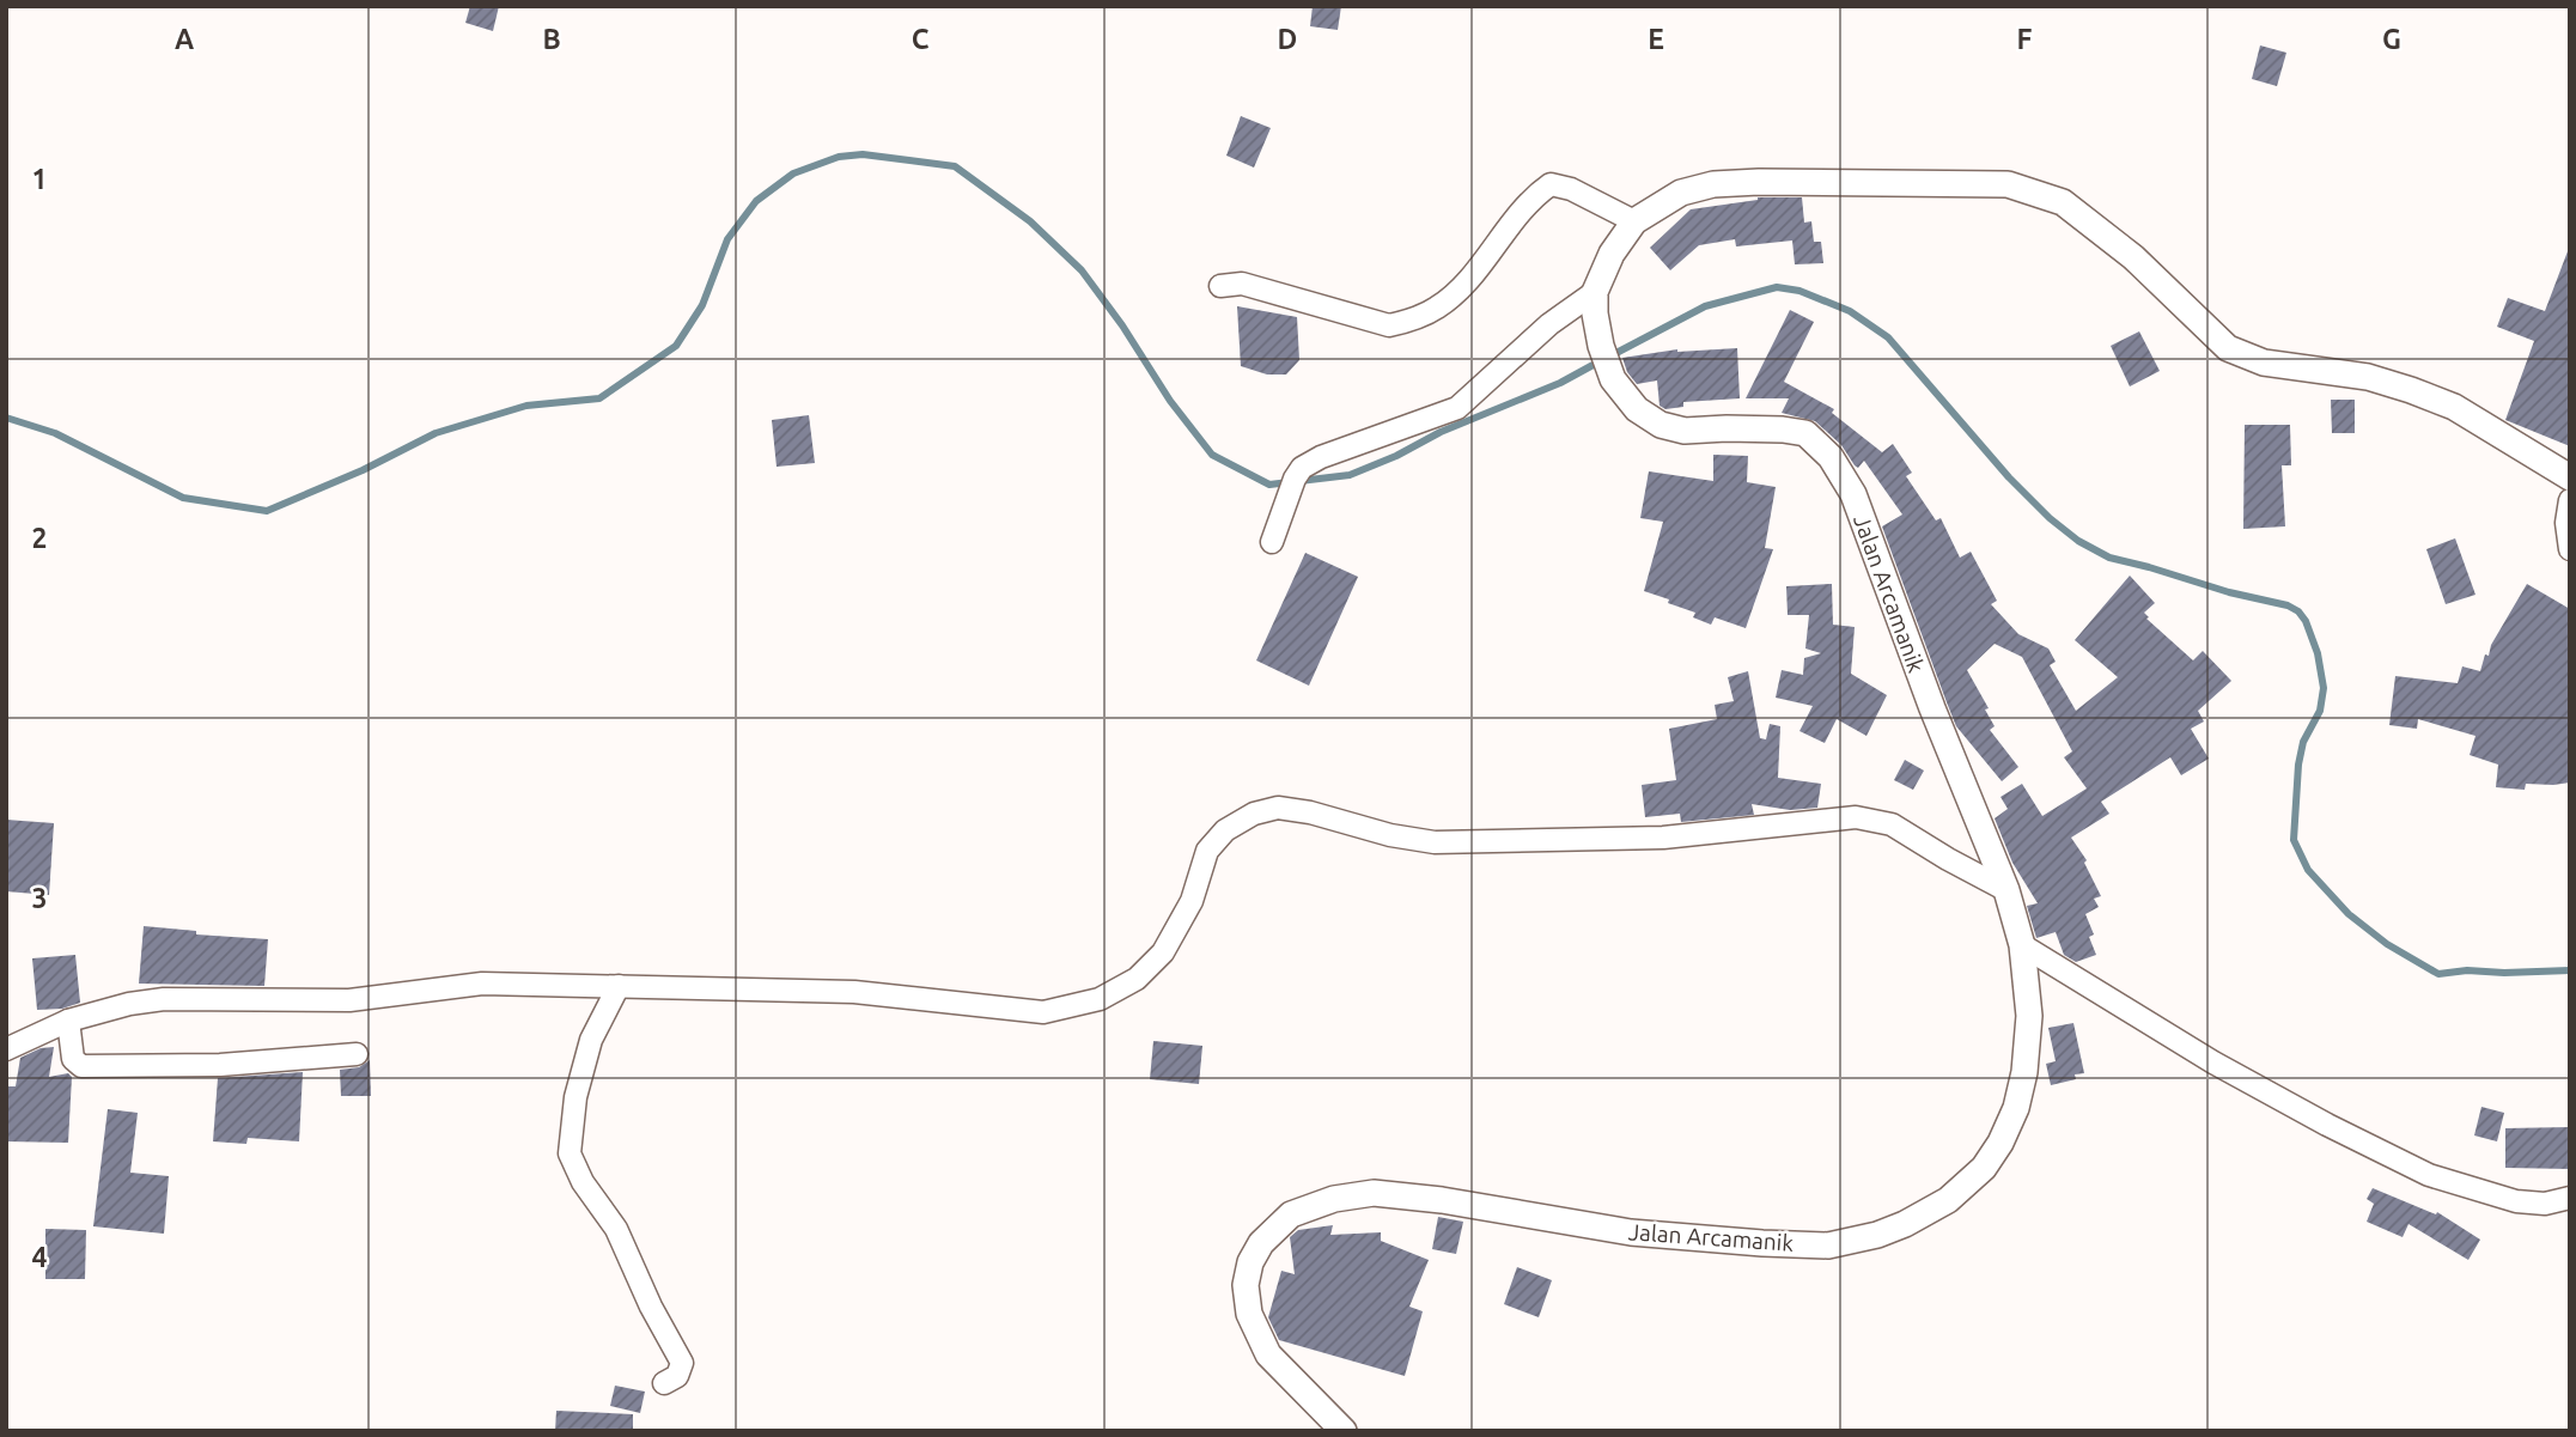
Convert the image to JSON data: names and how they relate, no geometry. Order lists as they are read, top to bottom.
{
  "streets": {
    "street": ["Jalan Arcamanik"]
  },
  "grid": {
    "columns": [
      "A",
      "B",
      "C",
      "D",
      "E",
      "F",
      "G"
    ],
    "rows": [
      "1",
      "2",
      "3",
      "4"
    ]
  }
}
